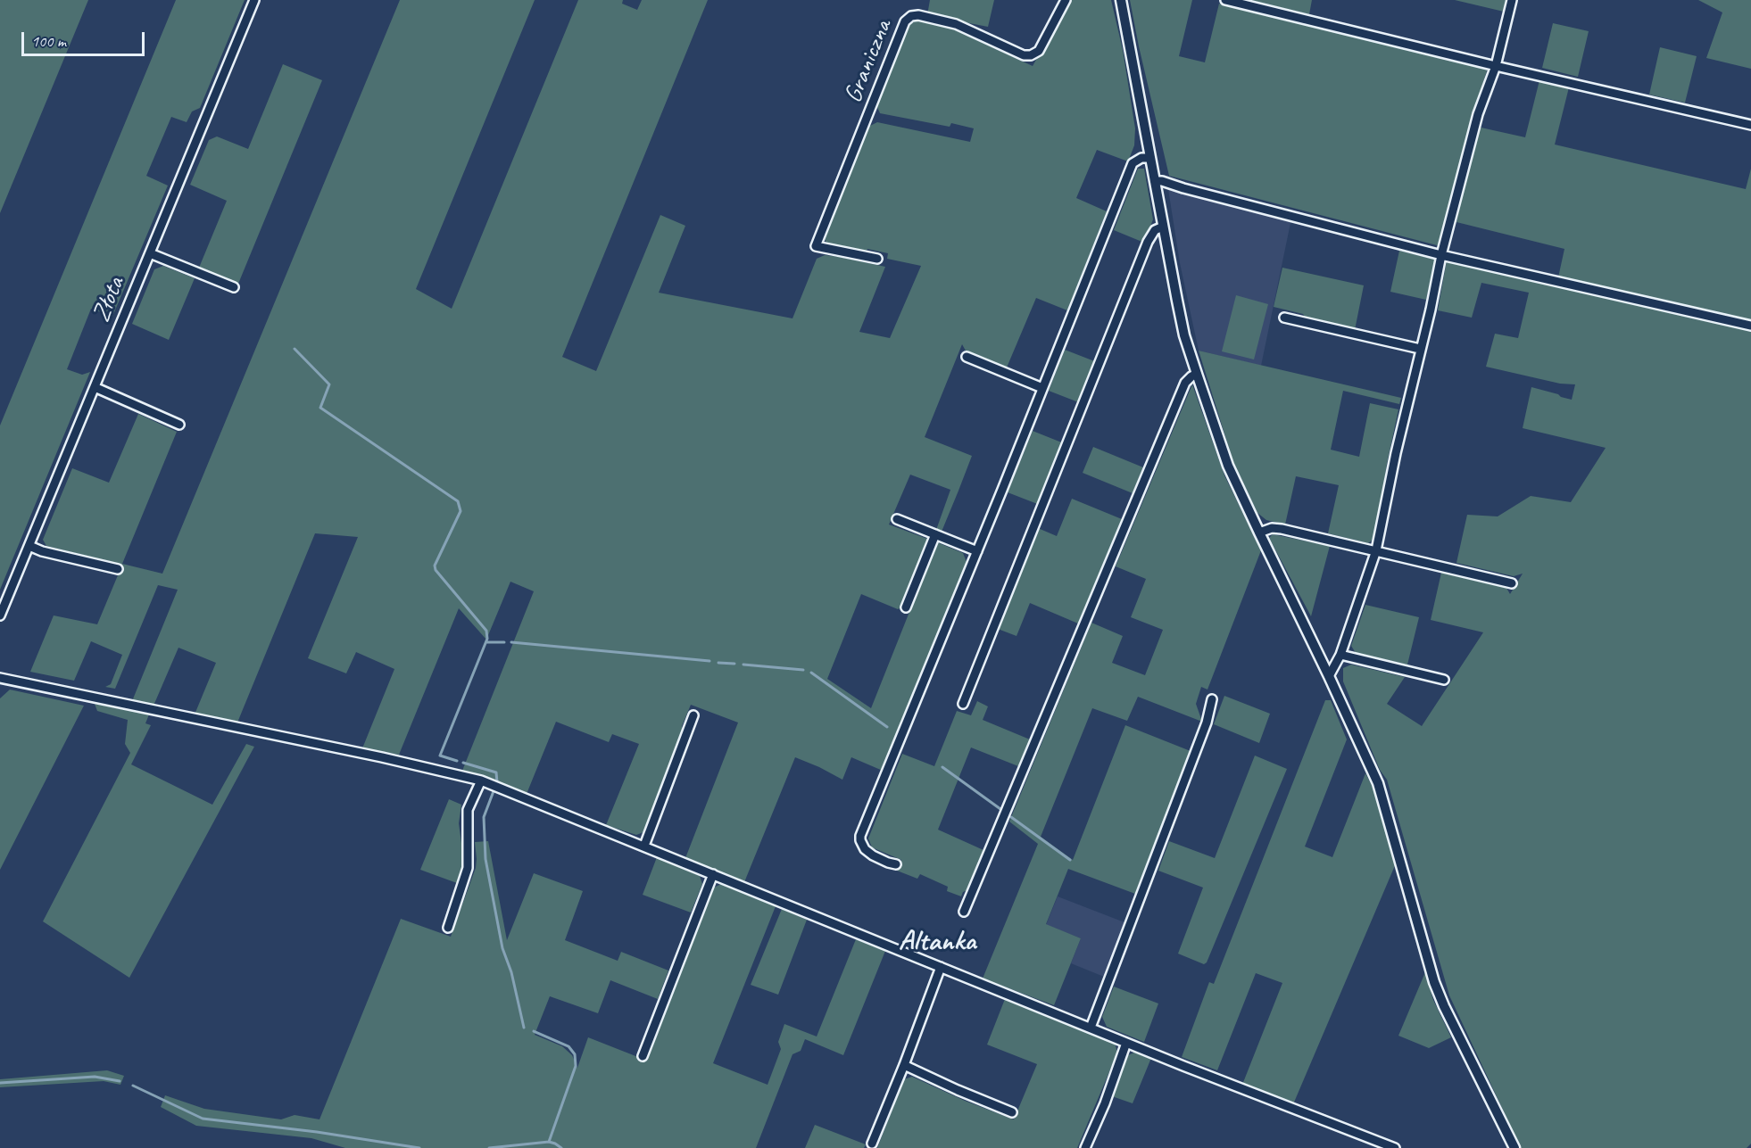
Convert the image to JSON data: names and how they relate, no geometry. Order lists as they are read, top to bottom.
{
  "streets": {
    "street": ["Graniczna", "Złota"]
  },
  "districts": ["Altanka"],
  "scale_bar": "100 m"
}
